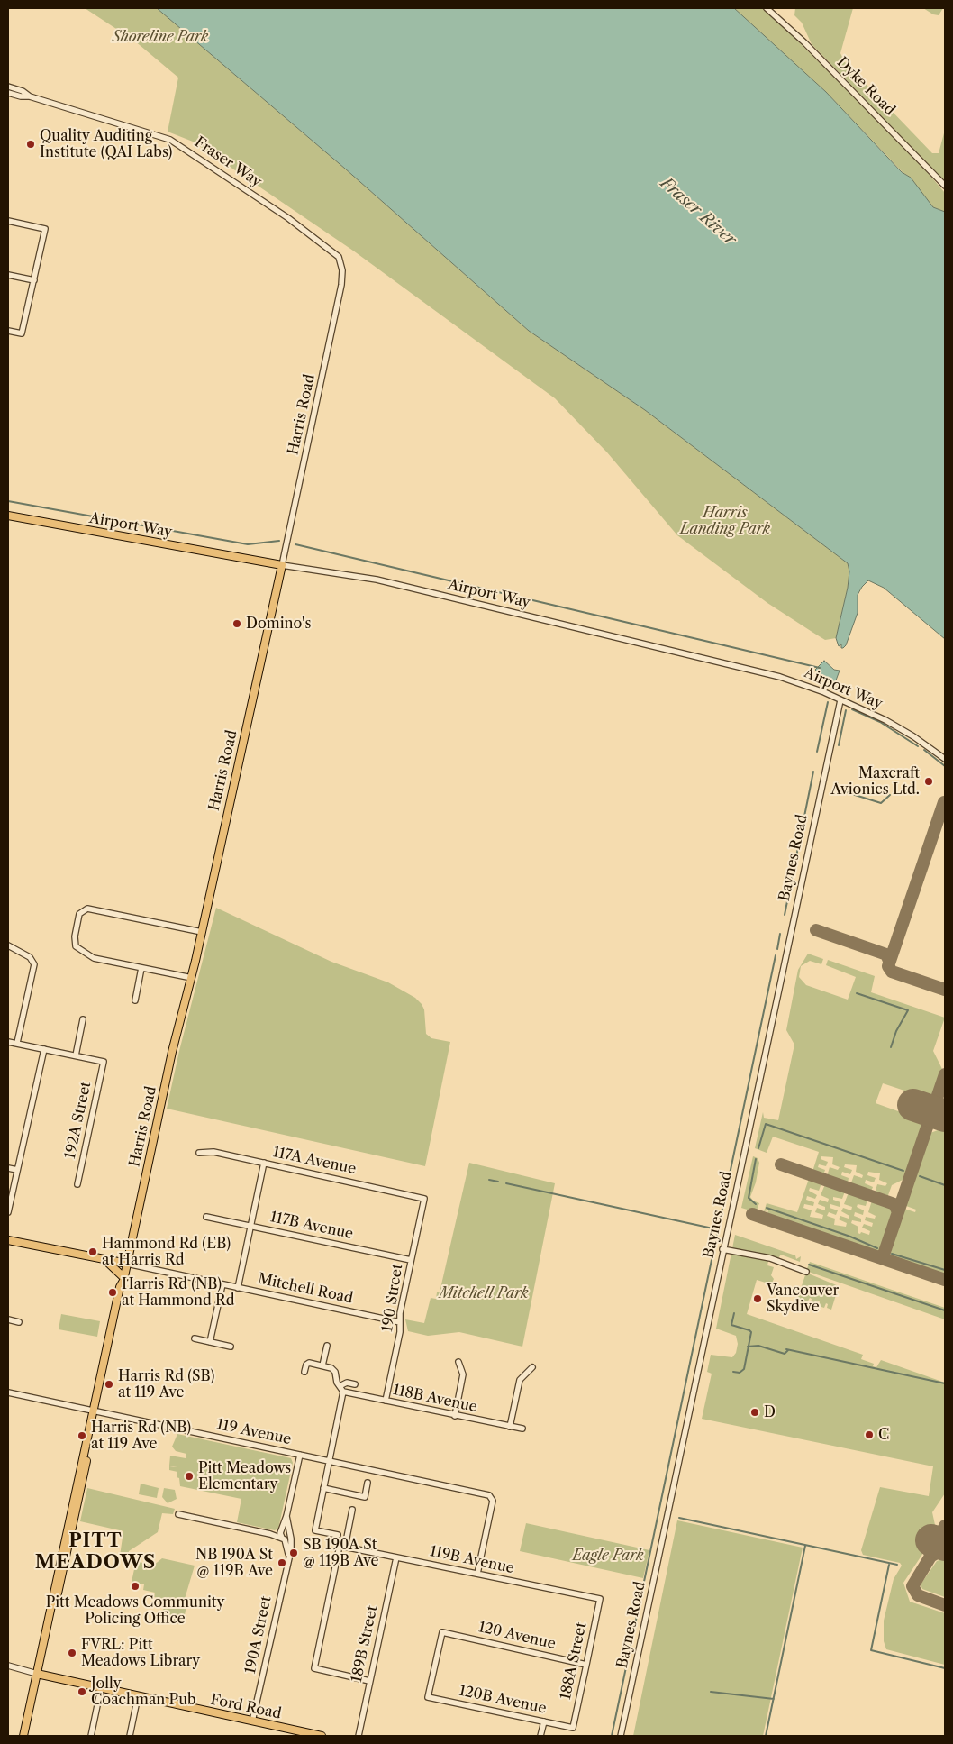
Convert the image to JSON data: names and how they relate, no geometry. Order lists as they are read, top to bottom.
{
  "streets": {
    "main road": ["Harris Road", "Airport Way", "Ford Road"],
    "street": [
      "Dyke Road",
      "Fraser Way",
      "Baynes Road",
      "192A Street",
      "117A Avenue",
      "117B Avenue",
      "Mitchell Road",
      "190 Street",
      "118B Avenue",
      "119 Avenue",
      "119B Avenue",
      "190A Street",
      "120 Avenue",
      "189B Street",
      "188A Street",
      "120B Avenue"
    ]
  },
  "crossings": [
    ["Fraser Way", "Harris Road"],
    ["Harris Road", "Airport Way"],
    ["Harris Road", "Mitchell Road"],
    ["Harris Road", "119 Avenue"],
    ["Harris Road", "Ford Road"],
    ["Airport Way", "Baynes Road"],
    ["117A Avenue", "190 Street"],
    ["117B Avenue", "190 Street"],
    ["Mitchell Road", "190 Street"],
    ["190 Street", "118B Avenue"],
    ["119 Avenue", "119B Avenue"],
    ["119 Avenue", "190A Street"],
    ["119B Avenue", "189B Street"],
    ["119B Avenue", "188A Street"],
    ["190A Street", "Ford Road"],
    ["120 Avenue", "188A Street"],
    ["120 Avenue", "120B Avenue"],
    ["188A Street", "120B Avenue"]
  ],
  "districts": ["PITT MEADOWS"],
  "water": ["Fraser River"],
  "parks": [
    "Shoreline Park",
    "Harris Landing Park",
    "Mitchell Park",
    "Eagle Park"
  ],
  "places": [
    "Quality Auditing Institute (QAI Labs)",
    "Domino's",
    "Maxcraft Avionics Ltd.",
    "Hammond Rd (EB) at Harris Rd",
    "Harris Rd (NB) at Hammond Rd",
    "Vancouver Skydive",
    "Harris Rd (SB) at 119 Ave",
    "D",
    "C",
    "Harris Rd (NB) at 119 Ave",
    "Pitt Meadows Elementary",
    "SB 190A St @ 119B Ave",
    "NB 190A St @ 119B Ave",
    "Pitt Meadows Community Policing Office",
    "FVRL: Pitt Meadows Library",
    "Jolly Coachman Pub"
  ]
}
